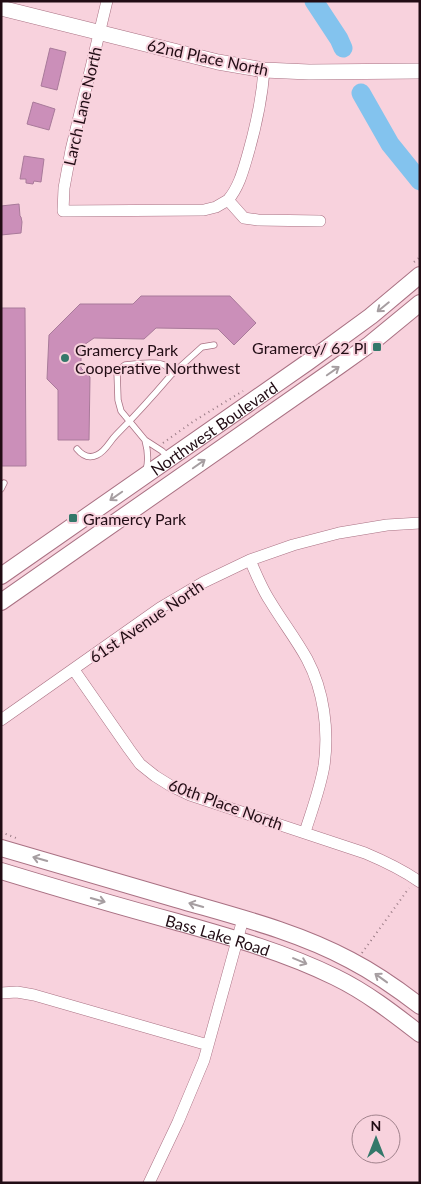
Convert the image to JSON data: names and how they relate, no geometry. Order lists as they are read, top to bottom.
{
  "streets": {
    "main road": ["Northwest Boulevard", "Bass Lake Road"],
    "street": [
      "62nd Place North",
      "Larch Lane North",
      "61st Avenue North",
      "60th Place North"
    ]
  },
  "crossings": [
    ["62nd Place North", "Larch Lane North"],
    ["61st Avenue North", "60th Place North"]
  ],
  "places": {
    "transit": ["Gramercy/ 62 Pl", "Gramercy Park"],
    "other": ["Gramercy Park Cooperative Northwest"]
  },
  "north": "top"
}
